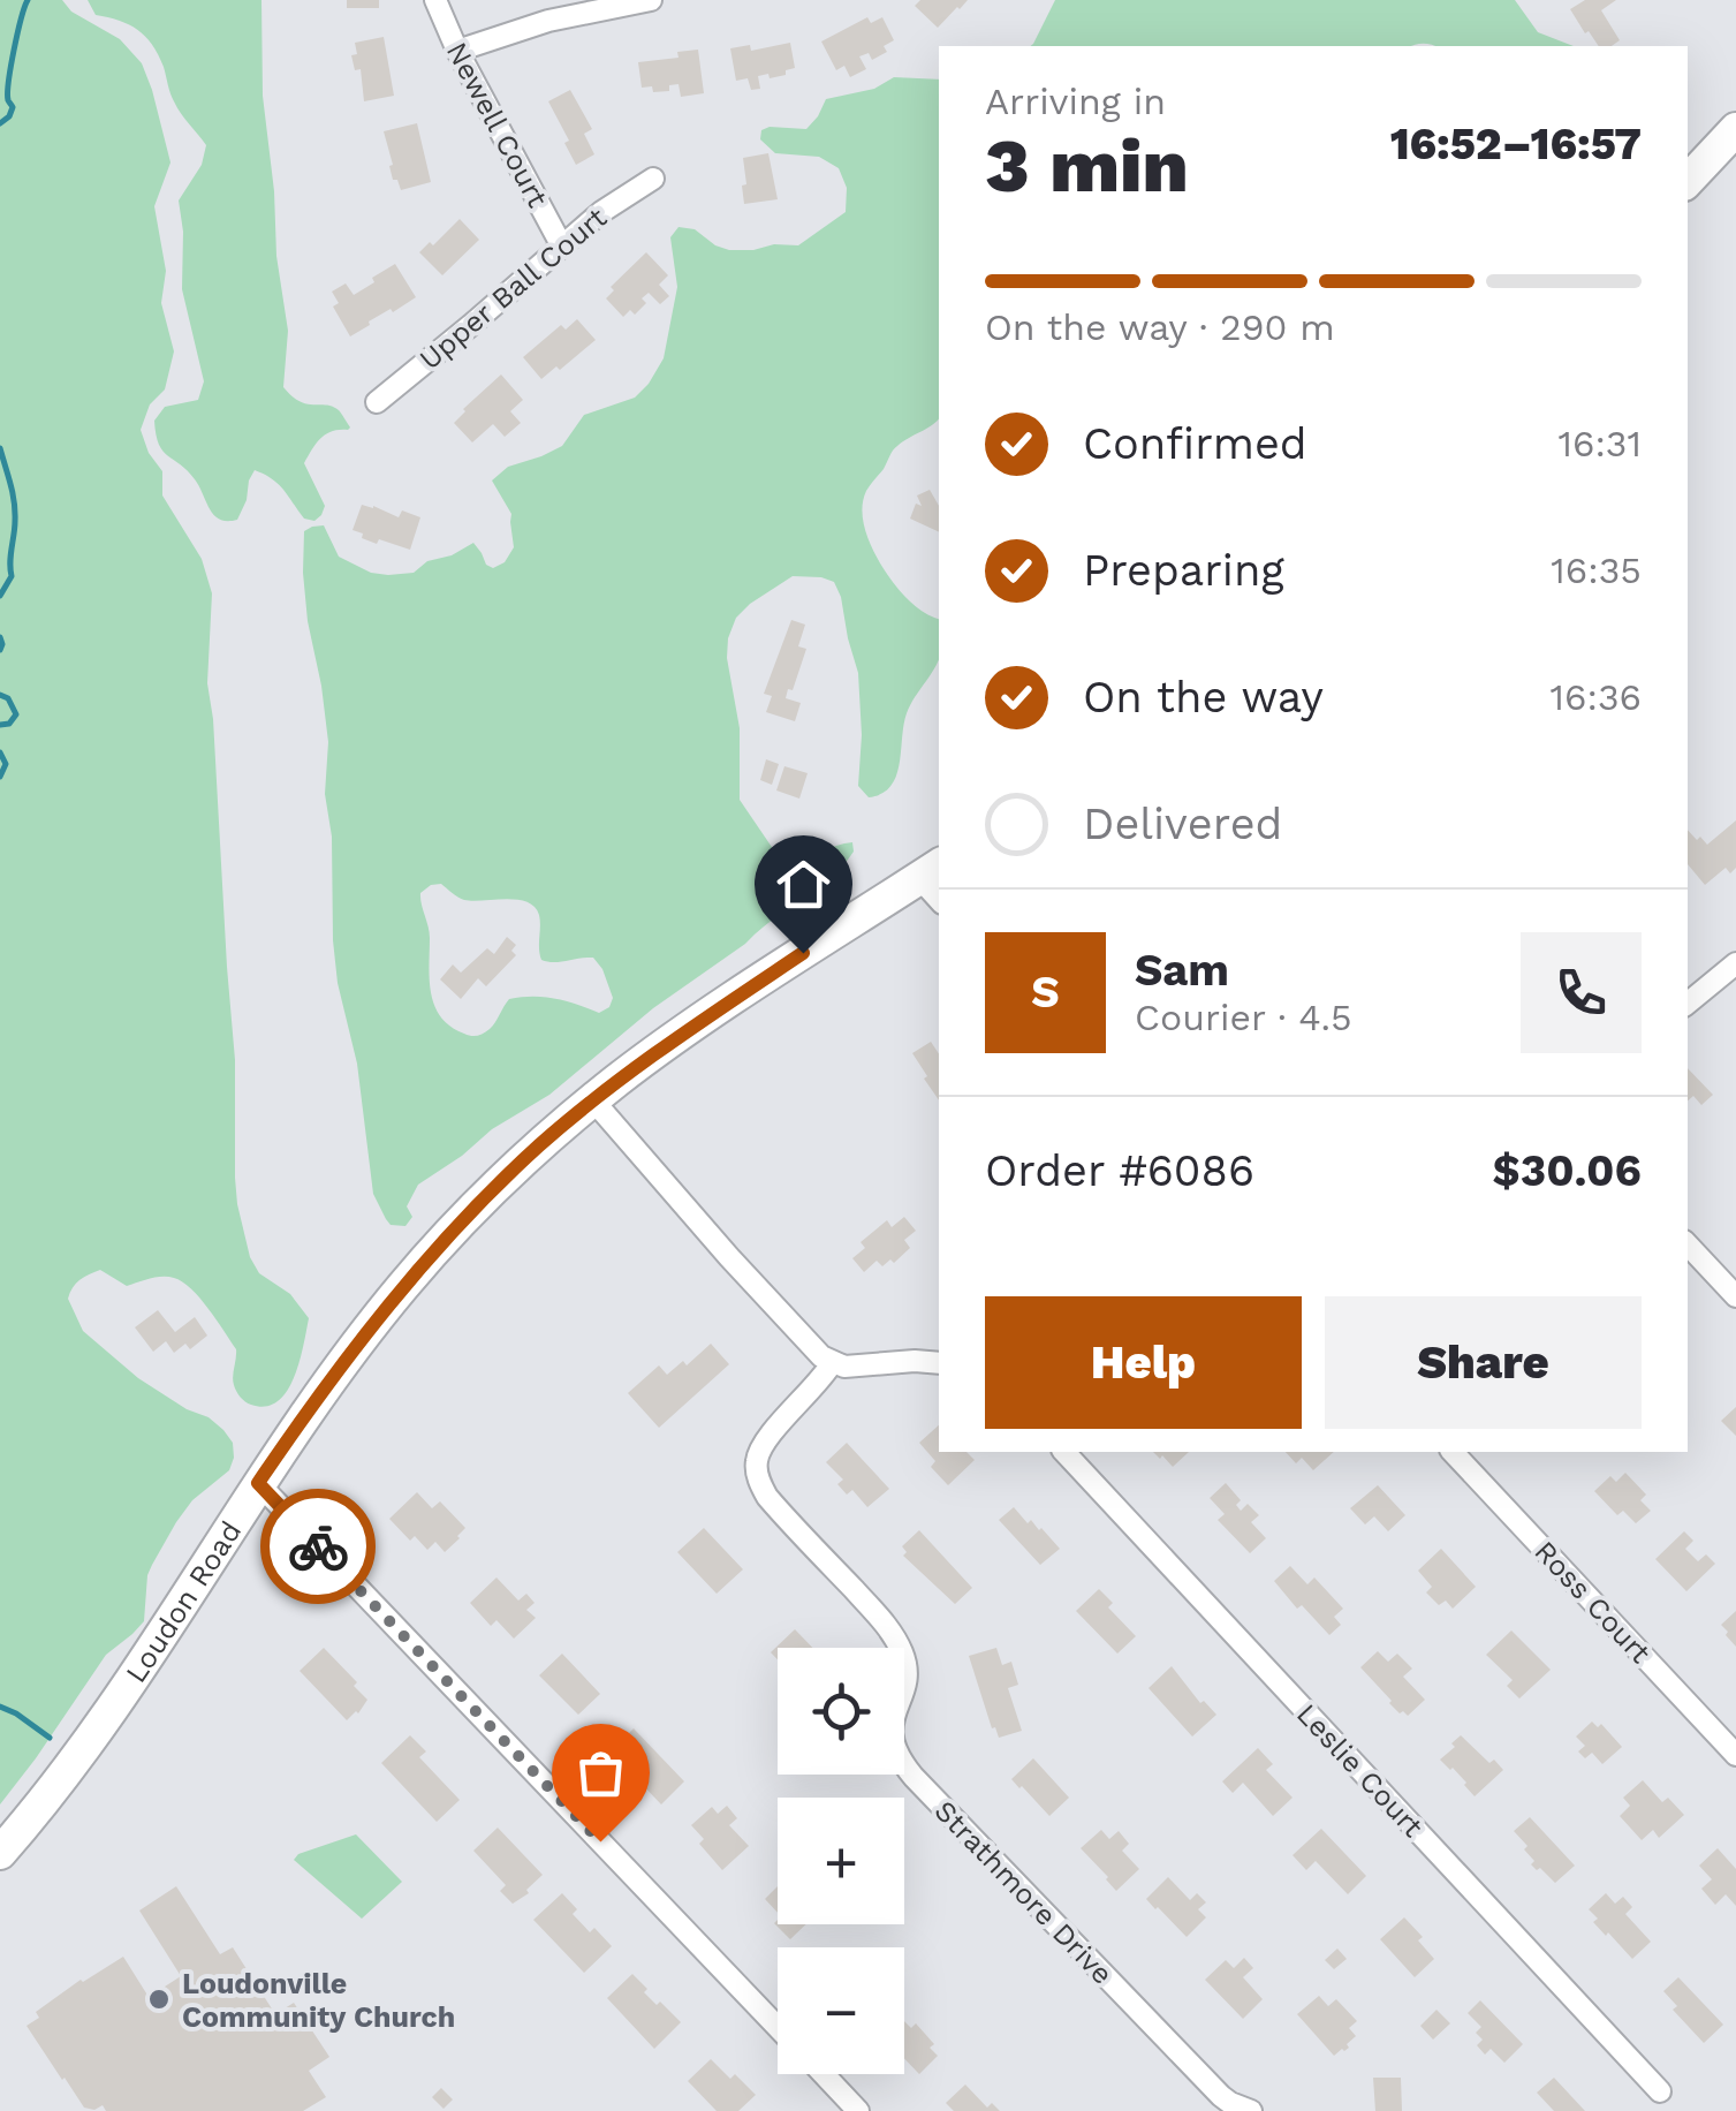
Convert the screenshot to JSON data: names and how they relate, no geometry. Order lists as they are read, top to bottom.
{
  "streets": {
    "main road": ["Loudon Road"],
    "street": [
      "Newell Court",
      "Upper Ball Court",
      "Ross Court",
      "Leslie Court",
      "Strathmore Drive"
    ]
  },
  "crossings": [
    ["Newell Court", "Upper Ball Court"]
  ],
  "places": ["Loudonville Community Church"],
  "page": {
    "heading": ["3 min", "Arriving in", "16:52–16:57"],
    "panel": [
      "Sam",
      "Courier · 4.5",
      "Order #6086",
      "$30.06"
    ],
    "bar": "On the way · 290 m",
    "list": [
      ["Confirmed", "16:31"],
      ["Preparing", "16:35"],
      ["On the way", "16:36"],
      "Delivered"
    ],
    "round": "S",
    "buttons": ["Help", "Share"],
    "map_buttons": ["+", "−"]
  }
}
